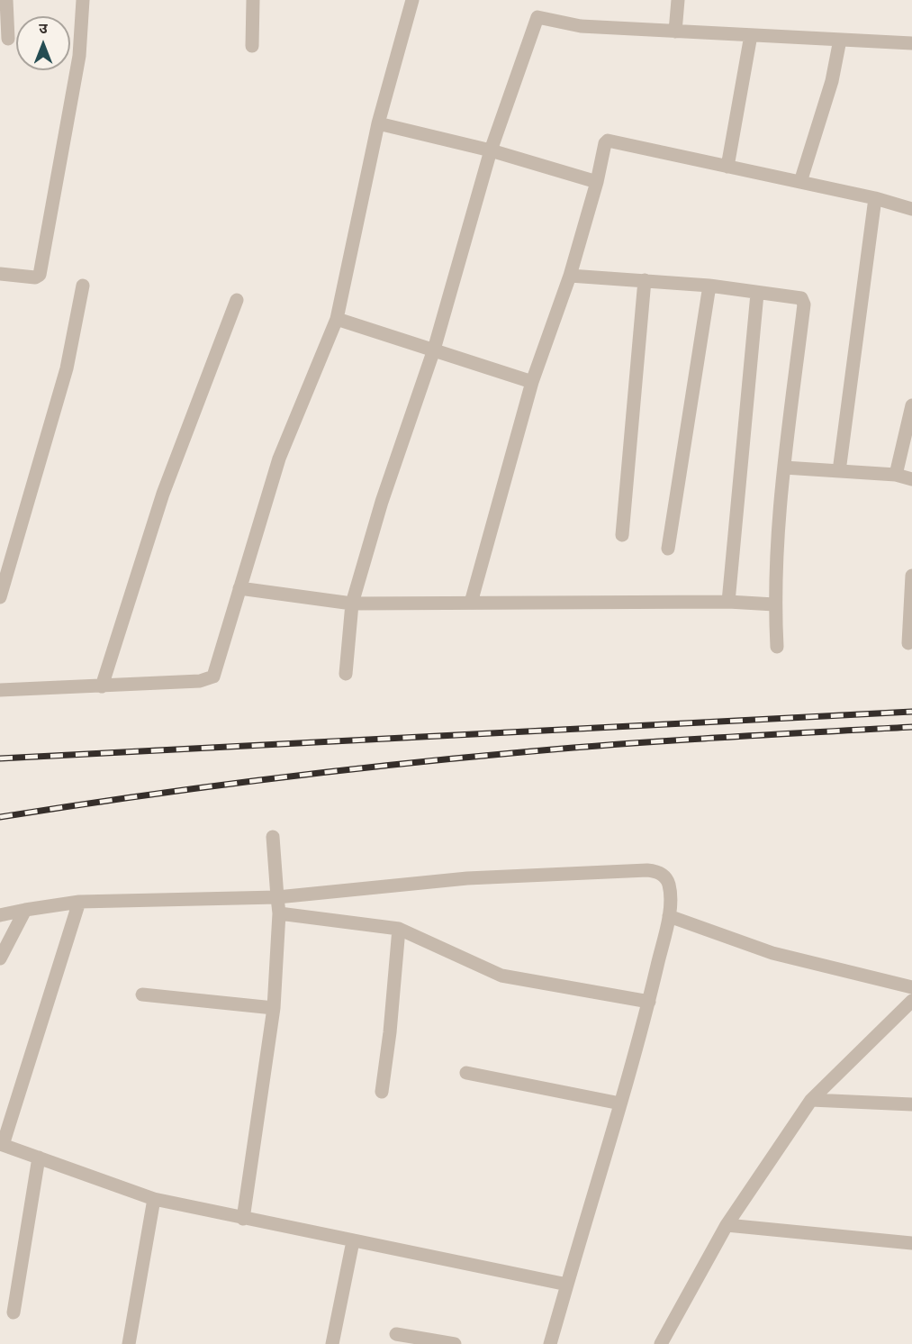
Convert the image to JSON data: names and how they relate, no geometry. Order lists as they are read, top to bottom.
{
  "north": "top"
}
